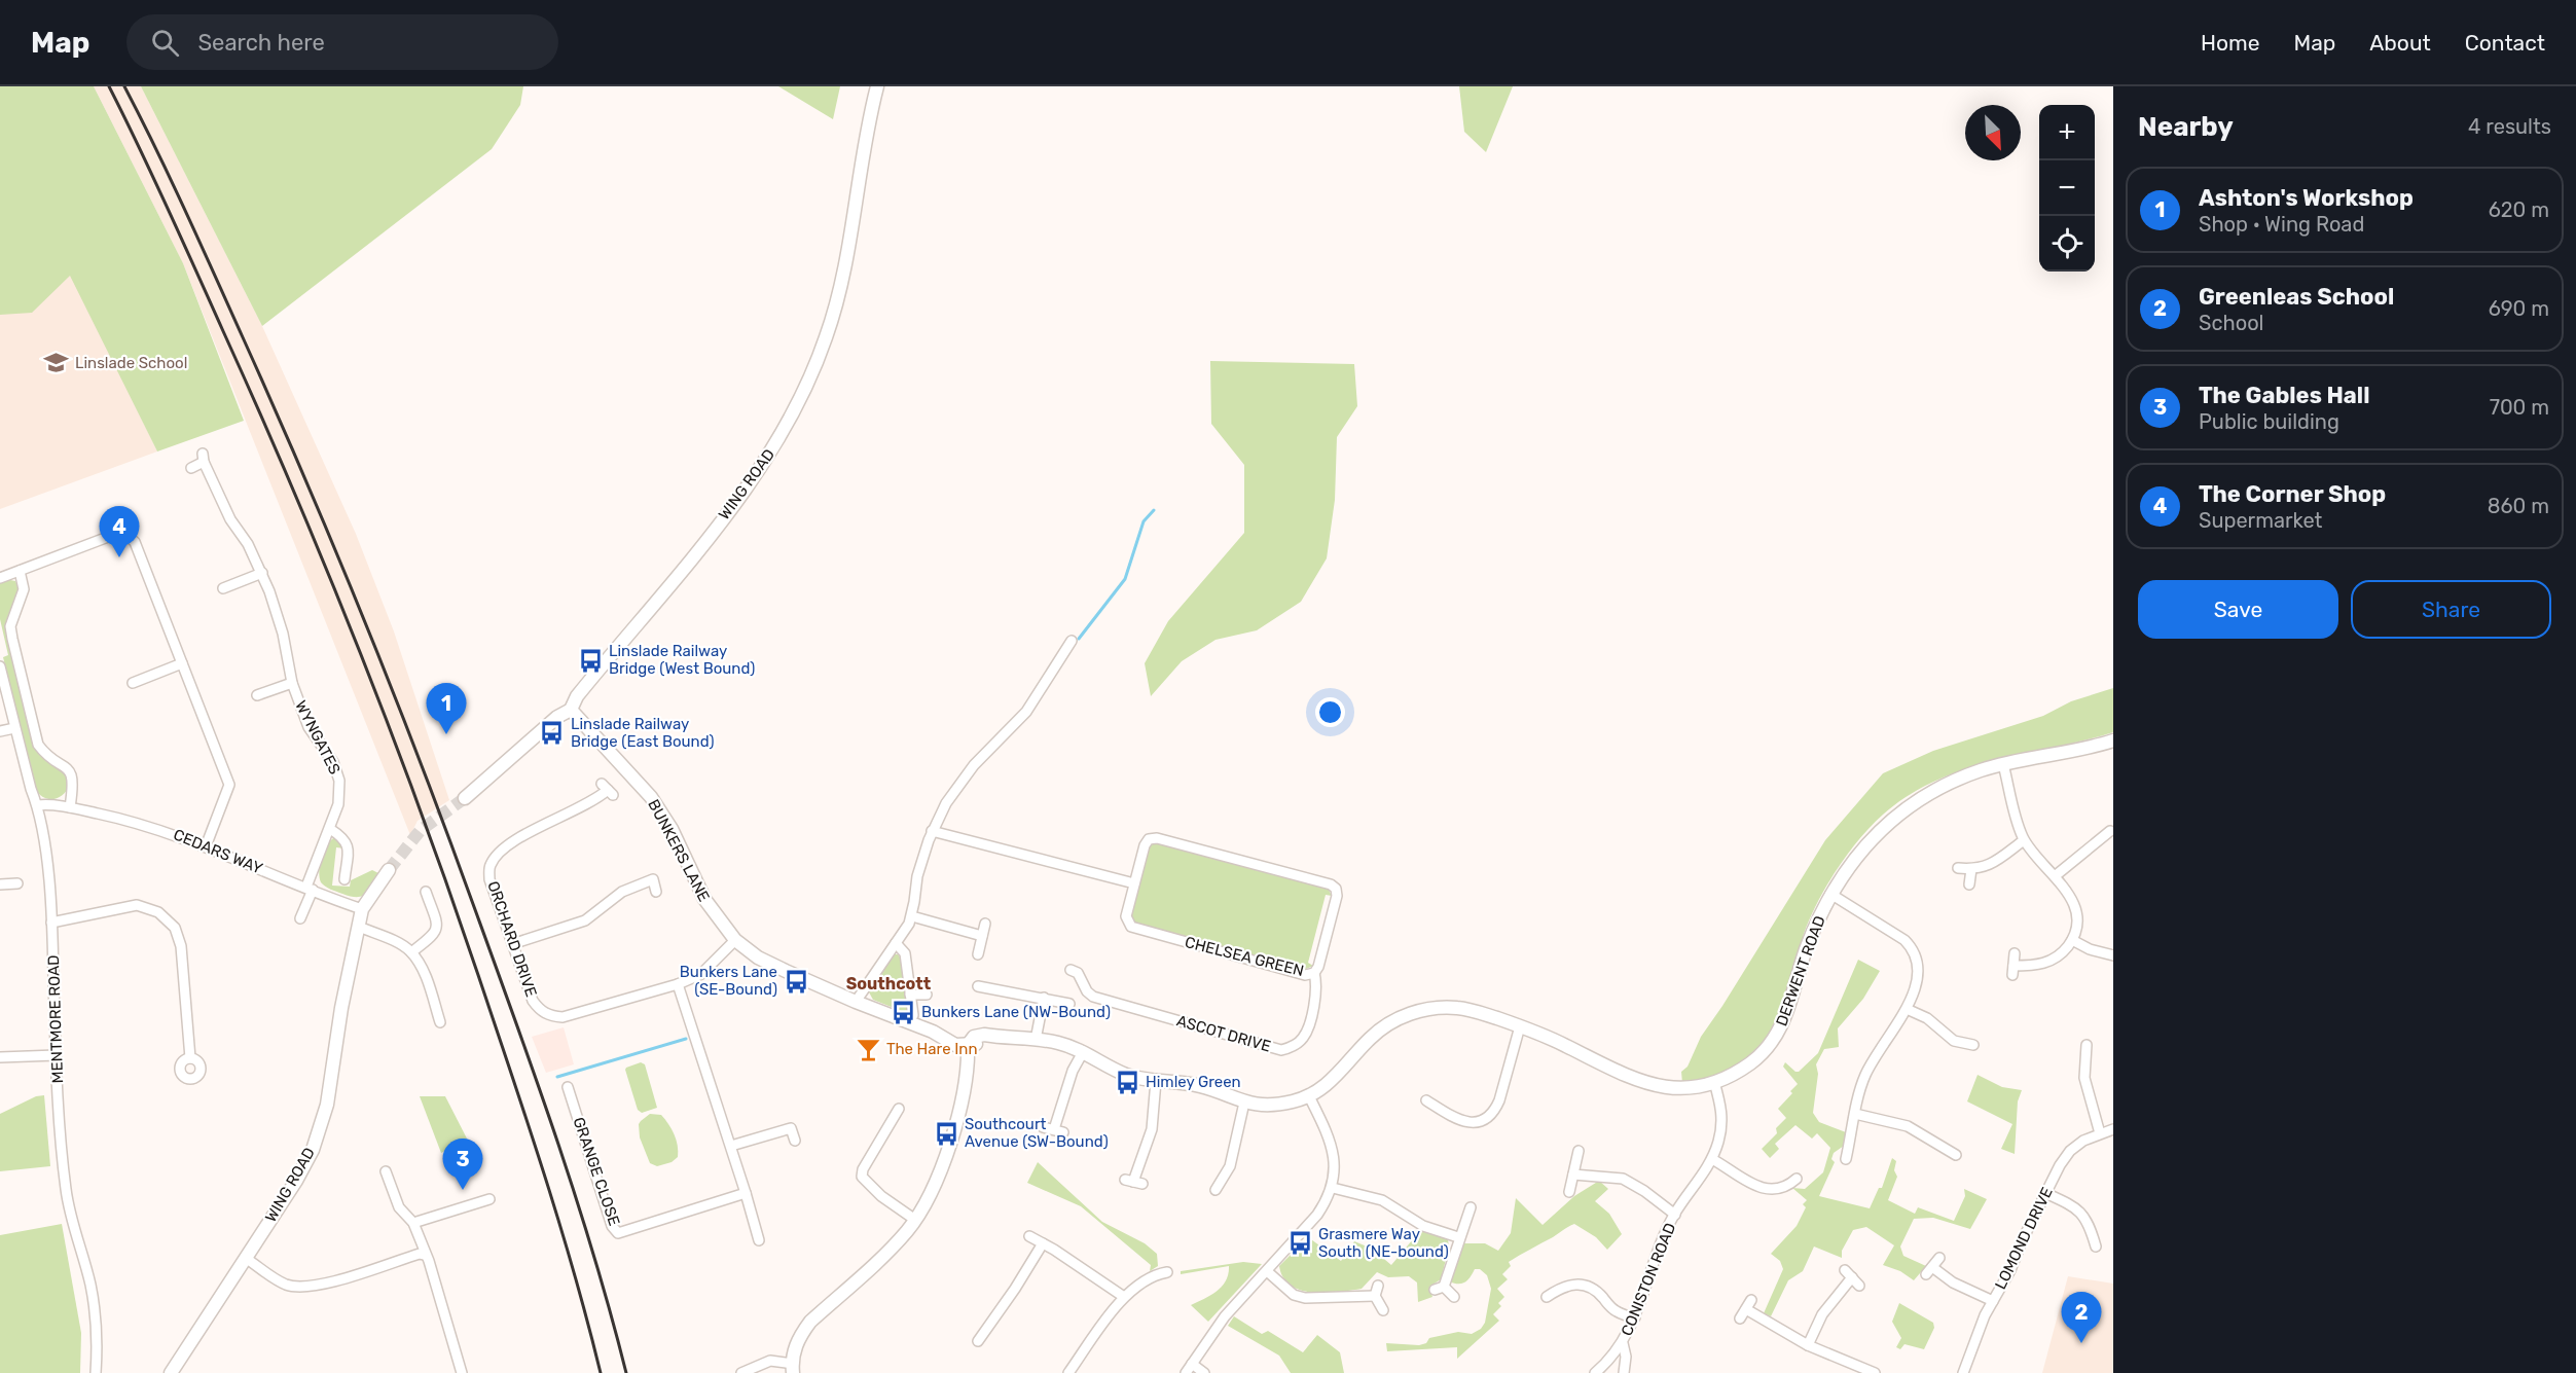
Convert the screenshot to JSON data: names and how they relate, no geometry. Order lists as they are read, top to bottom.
{
  "streets": {
    "street": [
      "WING ROAD",
      "WYNGATES",
      "BUNKERS LANE",
      "CEDARS WAY",
      "ORCHARD DRIVE",
      "CHELSEA GREEN",
      "DERWENT ROAD",
      "MENTMORE ROAD",
      "ASCOT DRIVE",
      "GRANGE CLOSE",
      "LOMOND DRIVE",
      "CONISTON ROAD"
    ]
  },
  "crossings": [
    ["WING ROAD", "BUNKERS LANE"],
    ["WING ROAD", "CEDARS WAY"],
    ["WYNGATES", "CEDARS WAY"],
    ["BUNKERS LANE", "ORCHARD DRIVE"],
    ["CEDARS WAY", "MENTMORE ROAD"],
    ["CHELSEA GREEN", "ASCOT DRIVE"],
    ["DERWENT ROAD", "CONISTON ROAD"]
  ],
  "districts": ["Southcott"],
  "places": {
    "school or university": ["Linslade School"],
    "bus stop": [
      "Linslade Railway Bridge (West Bound)",
      "Linslade Railway Bridge (East Bound)",
      "Bunkers Lane (SE-Bound)",
      "Bunkers Lane (NW-Bound)",
      "Himley Green",
      "Southcourt Avenue (SW-Bound)",
      "Grasmere Way South (NE-bound)"
    ],
    "bar": ["The Hare Inn"]
  },
  "north": "bottom right",
  "page": {
    "header": "Map",
    "search": "Search here",
    "nav": [
      "Home",
      "Map",
      "About",
      "Contact"
    ],
    "heading": ["Nearby", "4 results"],
    "map_buttons": ["+", "−"],
    "list": [
      {
        "mark": "1",
        "name": "Ashton's Workshop",
        "note": "Shop · Wing Road",
        "value": "620 m"
      },
      {
        "mark": "2",
        "name": "Greenleas School",
        "note": "School",
        "value": "690 m"
      },
      {
        "mark": "3",
        "name": "The Gables Hall",
        "note": "Public building",
        "value": "700 m"
      },
      {
        "mark": "4",
        "name": "The Corner Shop",
        "note": "Supermarket",
        "value": "860 m"
      }
    ],
    "pins": [
      "4",
      "1",
      "3",
      "2"
    ],
    "buttons": ["Save", "Share"]
  }
}
